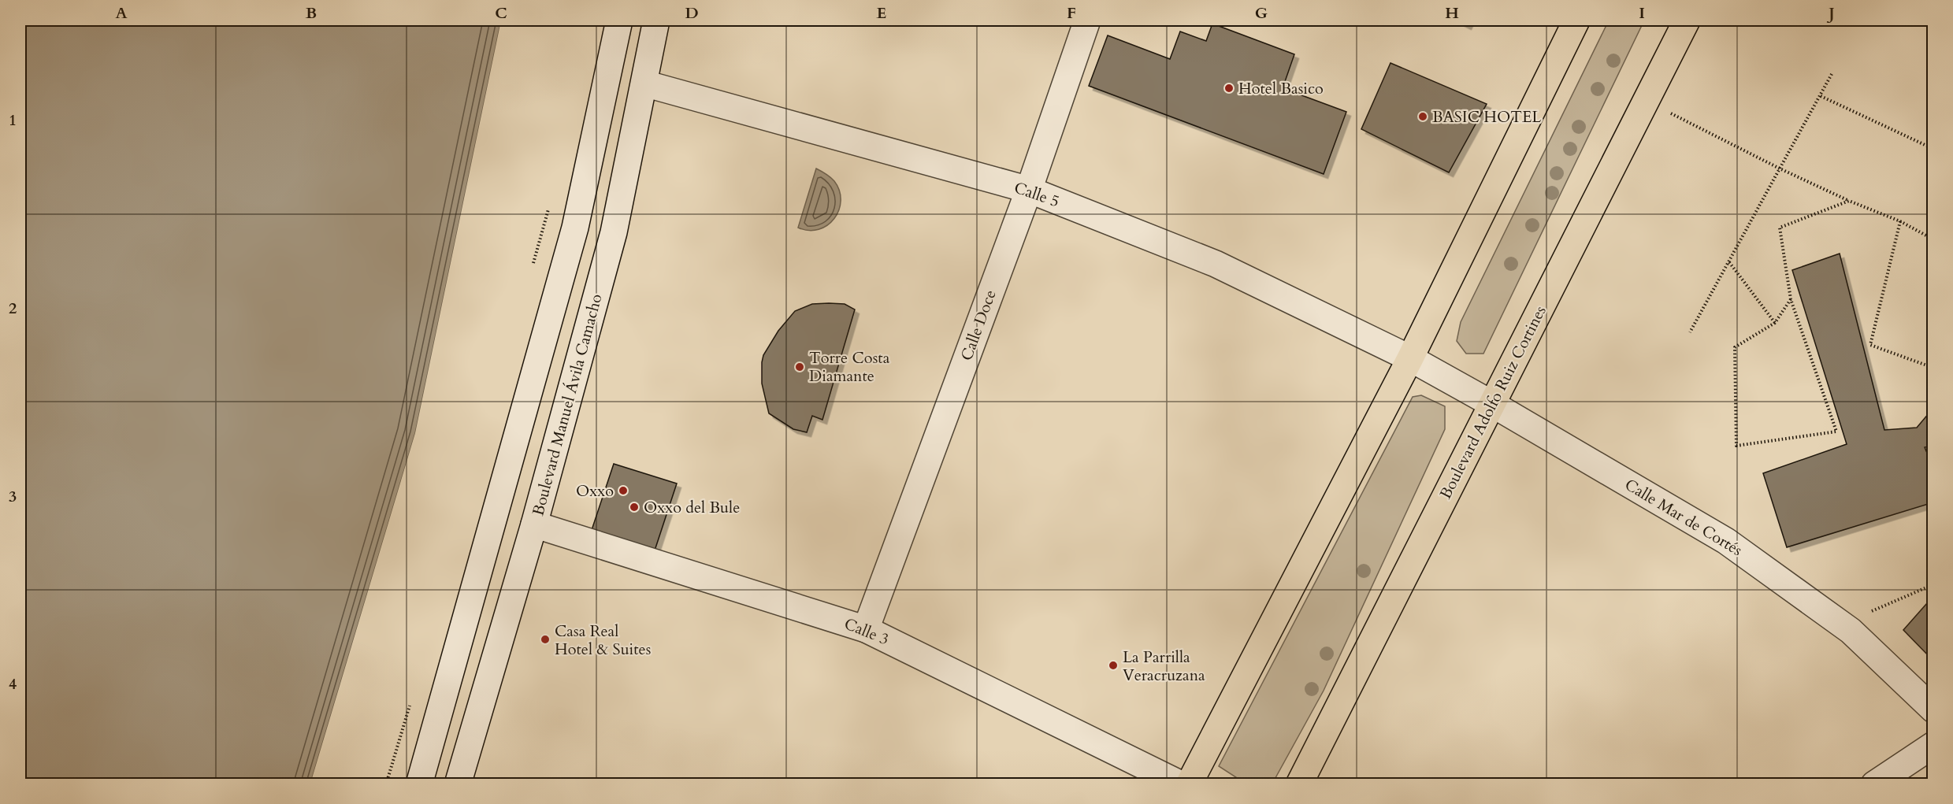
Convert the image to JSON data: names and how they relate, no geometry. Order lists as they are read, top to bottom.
{
  "streets": {
    "main road": ["Boulevard Adolfo Ruiz Cortines"],
    "street": [
      "Calle 5",
      "Calle Doce",
      "Boulevard Manuel Ávila Camacho",
      "Calle Mar de Cortés",
      "Calle 3"
    ]
  },
  "crossings": [
    ["Calle 5", "Calle Doce"],
    ["Calle 5", "Boulevard Manuel Ávila Camacho"],
    ["Calle 5", "Calle Mar de Cortés"],
    ["Calle Doce", "Calle 3"],
    ["Boulevard Adolfo Ruiz Cortines", "Calle Mar de Cortés"],
    ["Boulevard Manuel Ávila Camacho", "Calle 3"]
  ],
  "places": [
    "Hotel Basico",
    "BASIC HOTEL",
    "Torre Costa Diamante",
    "Oxxo",
    "Oxxo del Bule",
    "Casa Real Hotel & Suites",
    "La Parrilla Veracruzana"
  ],
  "grid": {
    "columns": [
      "A",
      "B",
      "C",
      "D",
      "E",
      "F",
      "G",
      "H",
      "I",
      "J"
    ],
    "rows": [
      "1",
      "2",
      "3",
      "4"
    ]
  }
}
